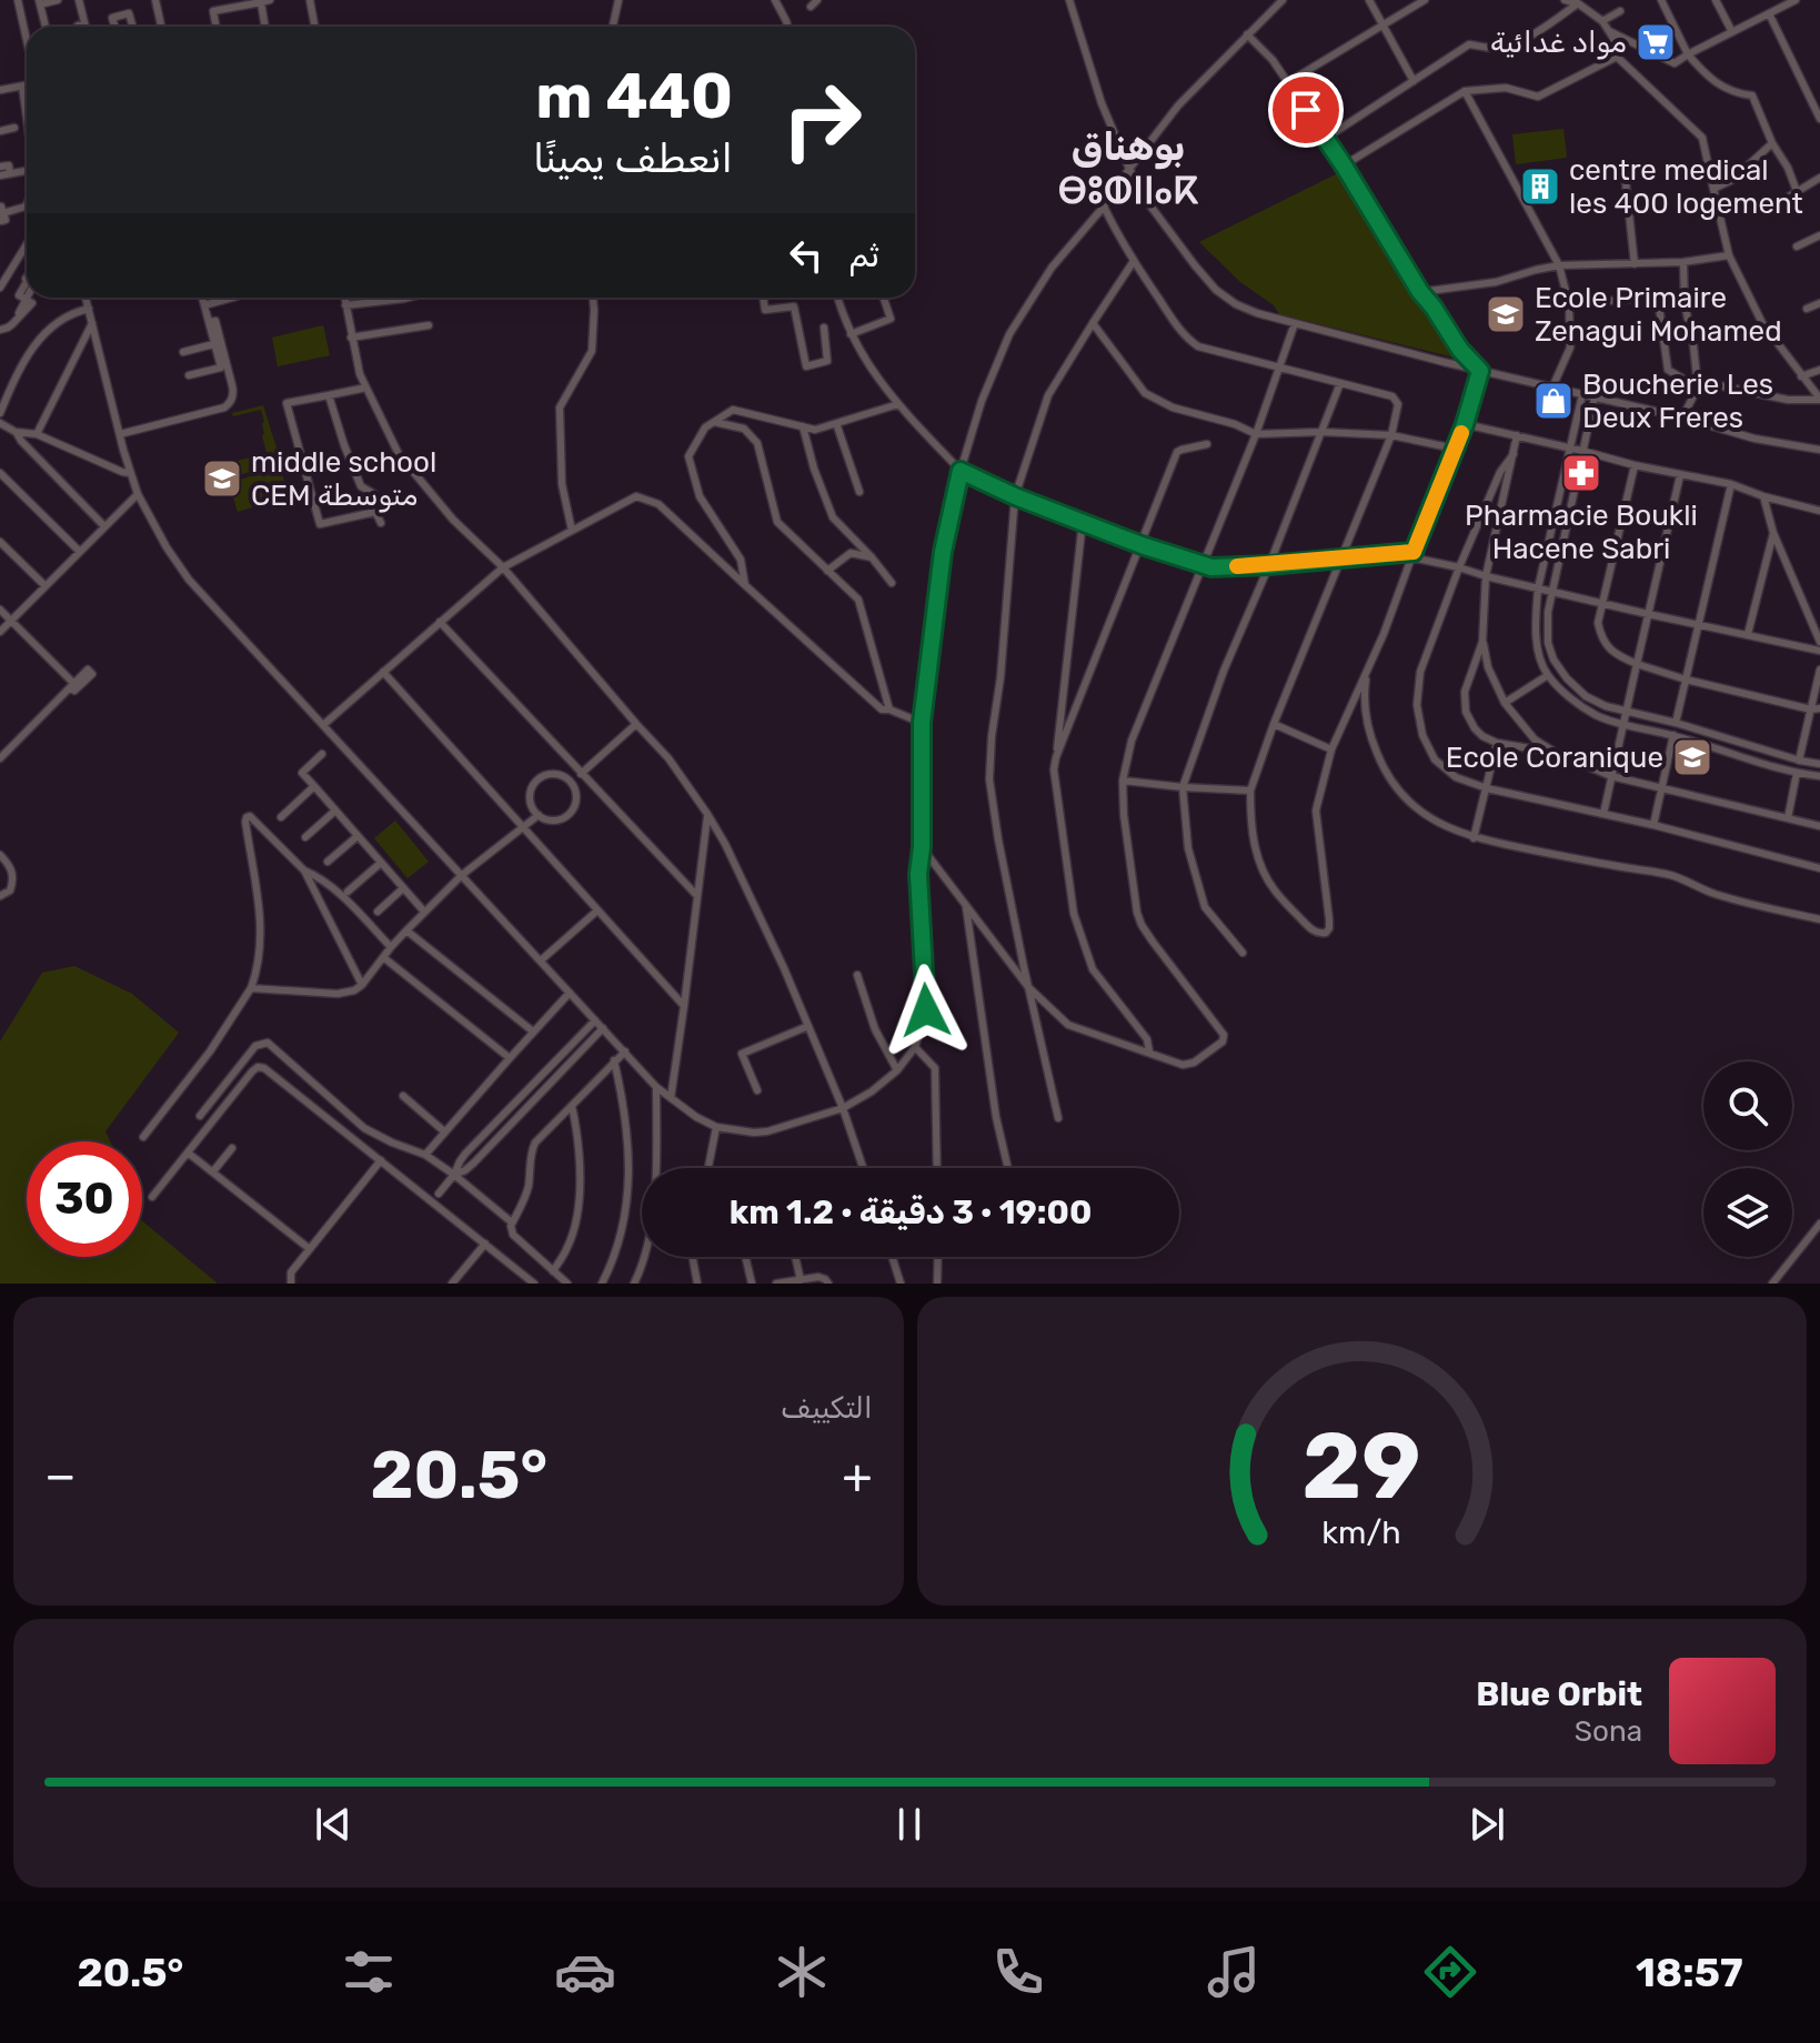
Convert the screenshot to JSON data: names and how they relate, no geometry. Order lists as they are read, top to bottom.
{
  "districts": ["بوهناق ⴱⵓⵀⵏⵏⴰⴽ"],
  "places": {
    "supermarket": ["مواد غدائية"],
    "building": ["centre medical les 400 logement"],
    "school or university": ["Ecole Primaire Zenagui Mohamed", "middle school CEM متوسطة", "Ecole Coranique"],
    "shop": ["Boucherie Les Deux Freres"],
    "pharmacy": ["Pharmacie Boukli Hacene Sabri"]
  },
  "page": {
    "turn": ["440 m", "انعطف يمينًا"],
    "then": "ثم",
    "limit": "30",
    "trip": "19:00 · 3 دقيقة · 1.2 km",
    "tile": "التكييف",
    "heat": ["−", "20.5°", "+"],
    "song": ["Blue Orbit", "Sona"],
    "tabs": ["18:57", "20.5°"],
    "gauge": ["29", "km/h"]
  }
}
